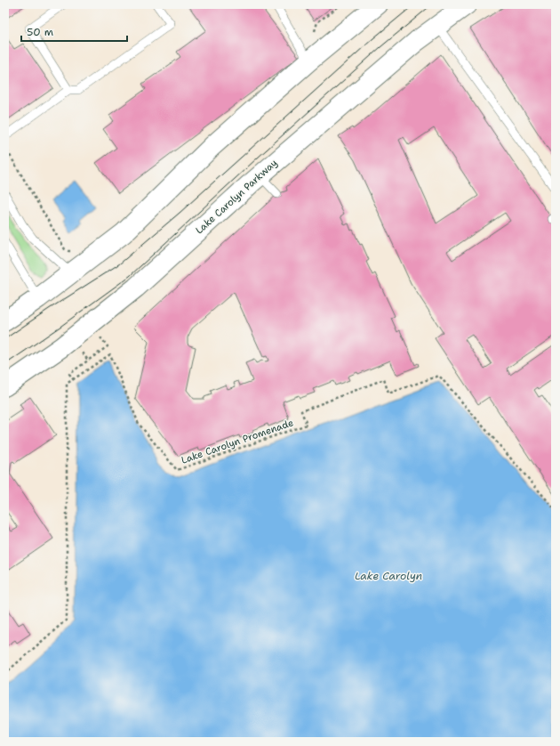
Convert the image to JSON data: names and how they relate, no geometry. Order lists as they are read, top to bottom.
{
  "streets": {
    "street": ["Lake Carolyn Parkway"],
    "path": ["Lake Carolyn Promenade"]
  },
  "water": ["Lake Carolyn"],
  "scale_bar": "50 m"
}
